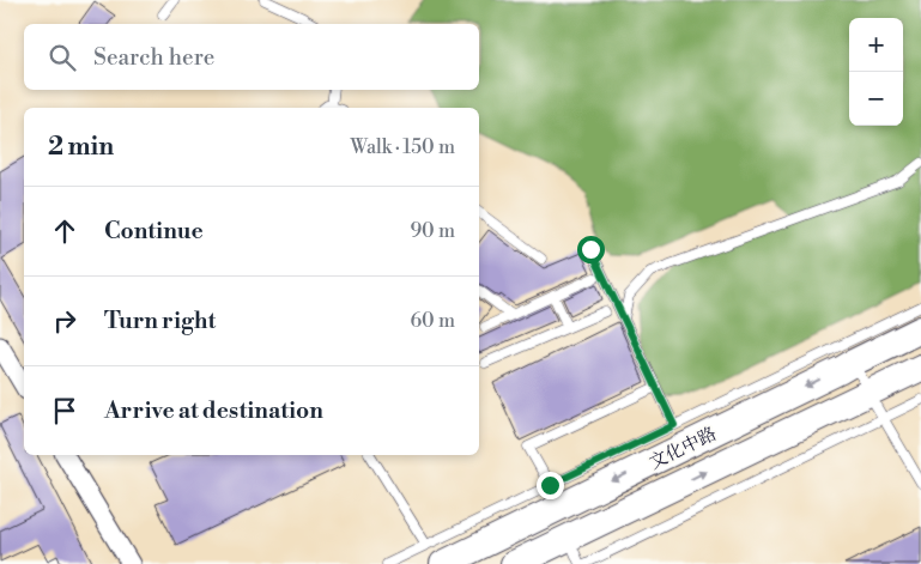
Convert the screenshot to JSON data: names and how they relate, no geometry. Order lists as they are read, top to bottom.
{
  "streets": {
    "main road": ["文化中路"]
  },
  "page": {
    "map_buttons": ["+", "−"],
    "search": "Search here",
    "heading": ["2 min", "Walk · 150 m"],
    "list": [
      ["Continue", "90 m"],
      ["Turn right", "60 m"],
      "Arrive at destination"
    ]
  }
}
